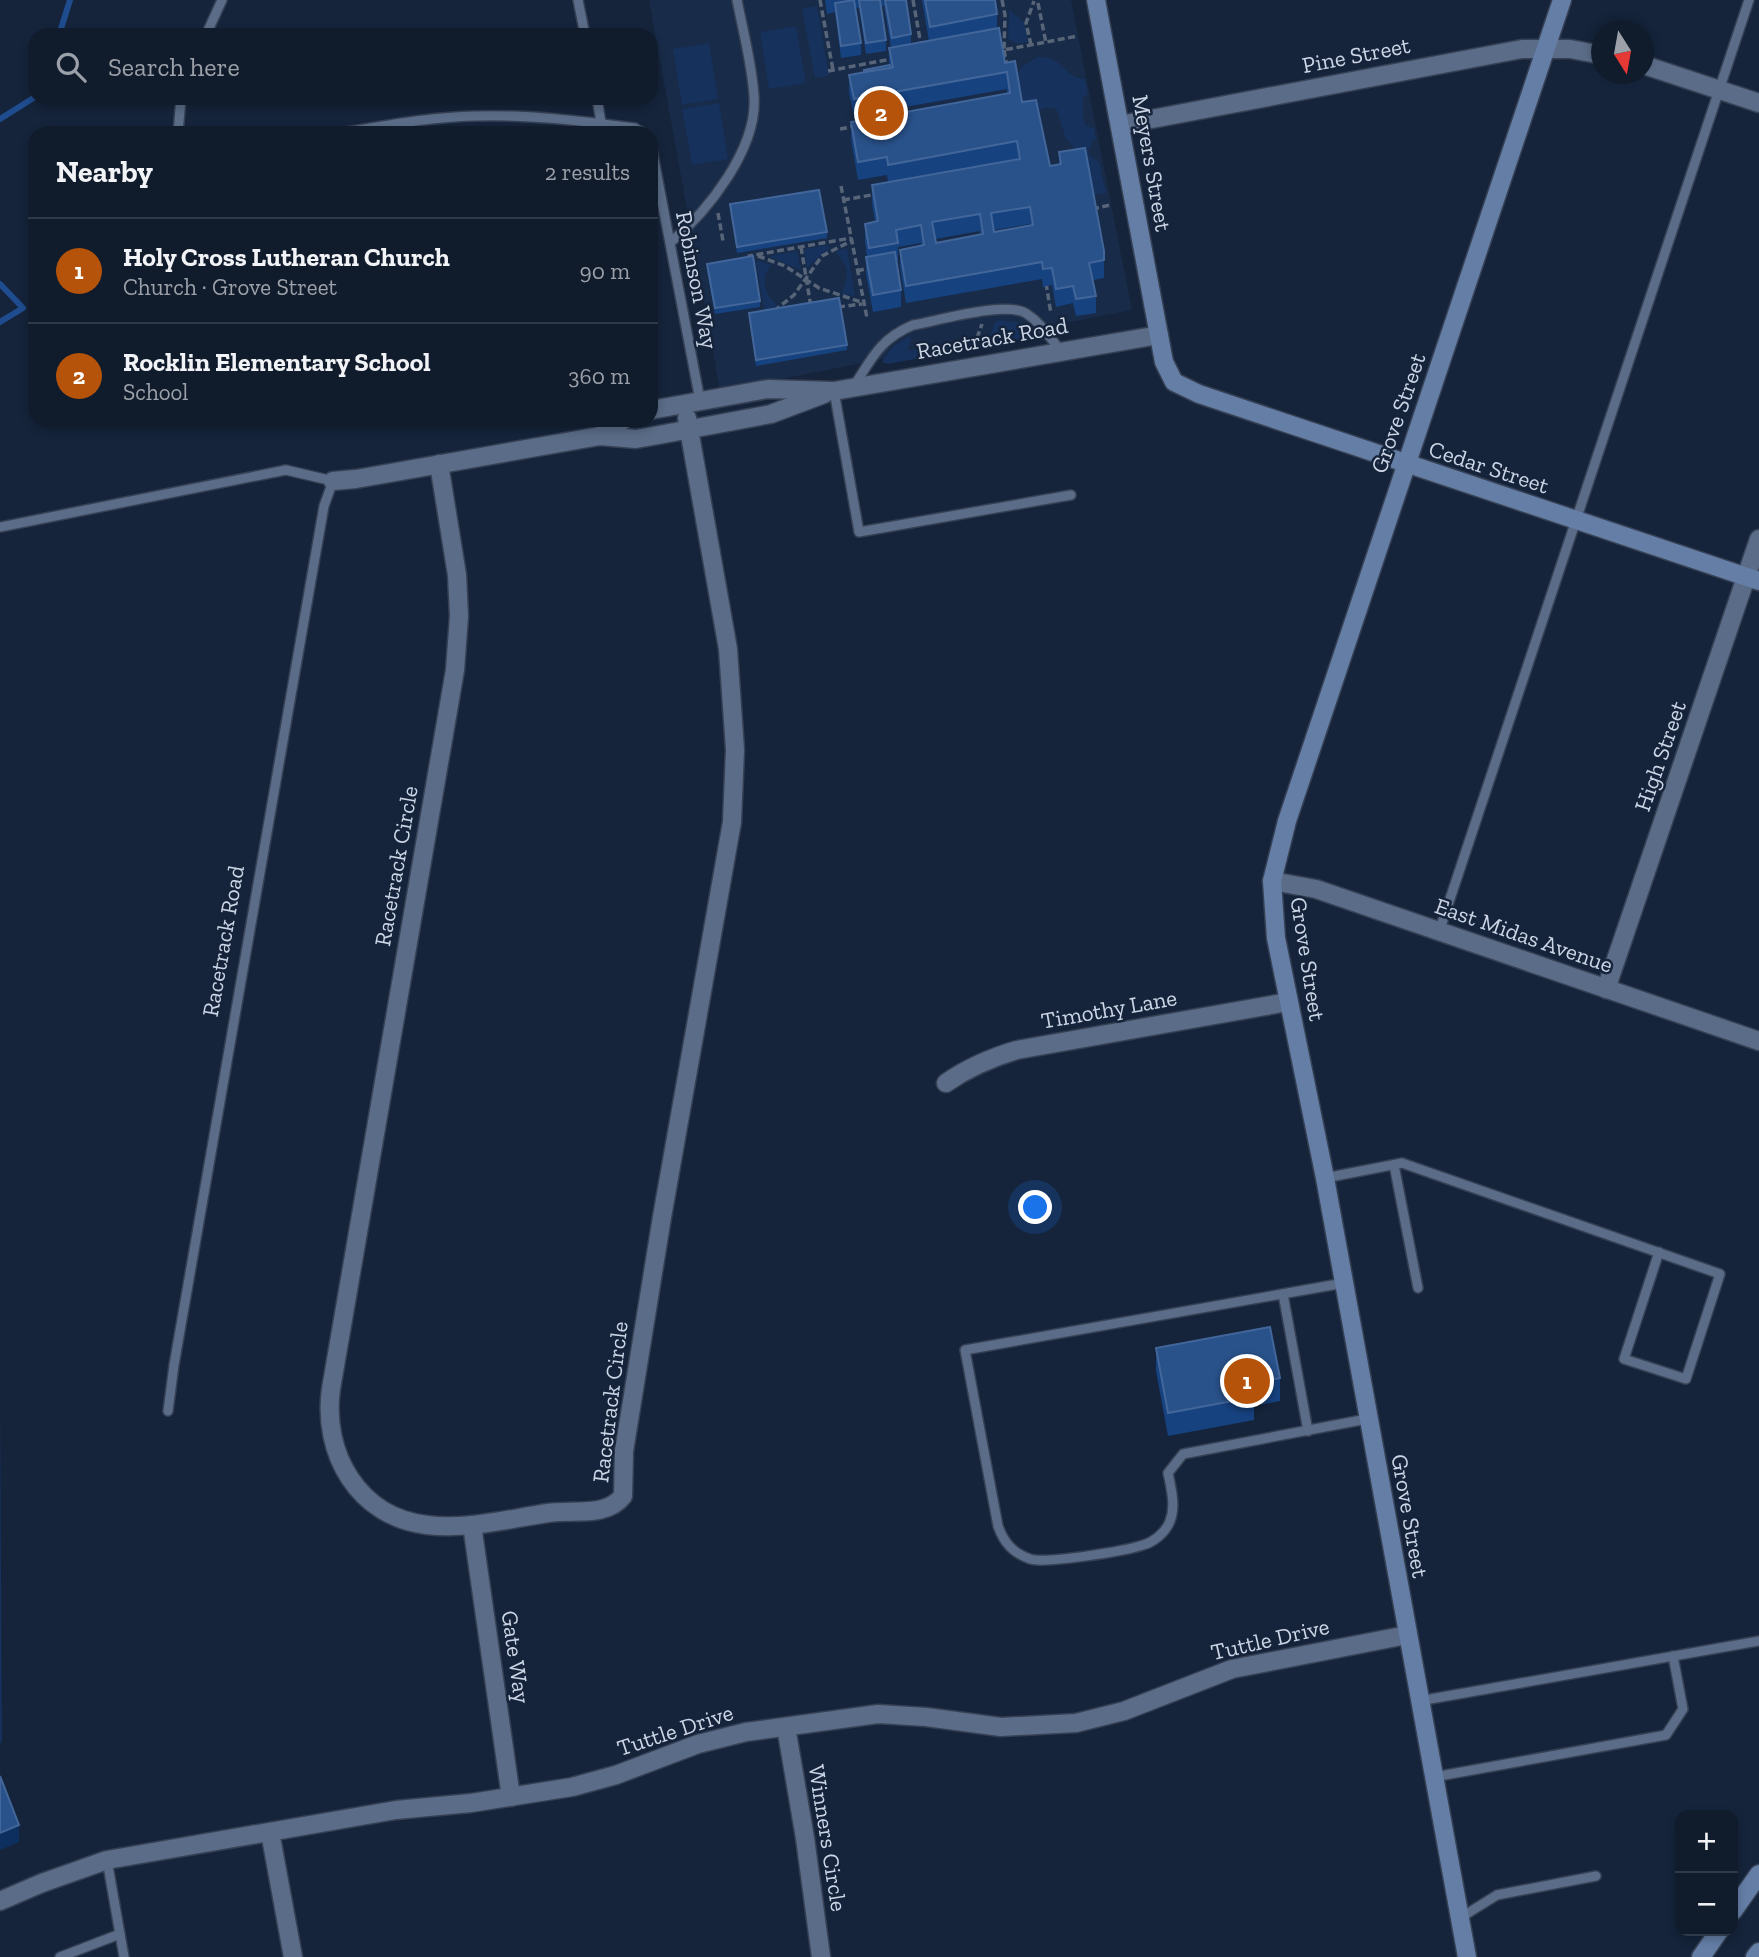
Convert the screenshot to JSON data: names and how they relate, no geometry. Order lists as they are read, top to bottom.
{
  "streets": {
    "street": [
      "Pine Street",
      "Meyers Street",
      "Racetrack Road",
      "Grove Street",
      "Cedar Street",
      "High Street",
      "Racetrack Circle",
      "East Midas Avenue",
      "Timothy Lane",
      "Tuttle Drive",
      "Gate Way",
      "Winners Circle"
    ],
    "lane": ["Robinson Way"]
  },
  "crossings": [
    ["Pine Street", "Meyers Street"],
    ["Pine Street", "Grove Street"],
    ["Meyers Street", "Racetrack Road"],
    ["Meyers Street", "Cedar Street"],
    ["Robinson Way", "Racetrack Road"],
    ["Robinson Way", "Racetrack Circle"],
    ["Racetrack Road", "Cedar Street"],
    ["Racetrack Road", "Racetrack Circle"],
    ["Grove Street", "Cedar Street"],
    ["Grove Street", "East Midas Avenue"],
    ["Grove Street", "Timothy Lane"],
    ["Grove Street", "Tuttle Drive"],
    ["Cedar Street", "High Street"],
    ["High Street", "East Midas Avenue"],
    ["Racetrack Circle", "Gate Way"],
    ["Tuttle Drive", "Gate Way"],
    ["Tuttle Drive", "Winners Circle"]
  ],
  "north": "bottom",
  "page": {
    "search": "Search here",
    "pins": ["2", "1"],
    "heading": ["Nearby", "2 results"],
    "list": [
      {
        "mark": "1",
        "name": "Holy Cross Lutheran Church",
        "note": "Church · Grove Street",
        "value": "90 m"
      },
      {
        "mark": "2",
        "name": "Rocklin Elementary School",
        "note": "School",
        "value": "360 m"
      }
    ],
    "map_buttons": ["+", "−"]
  }
}
